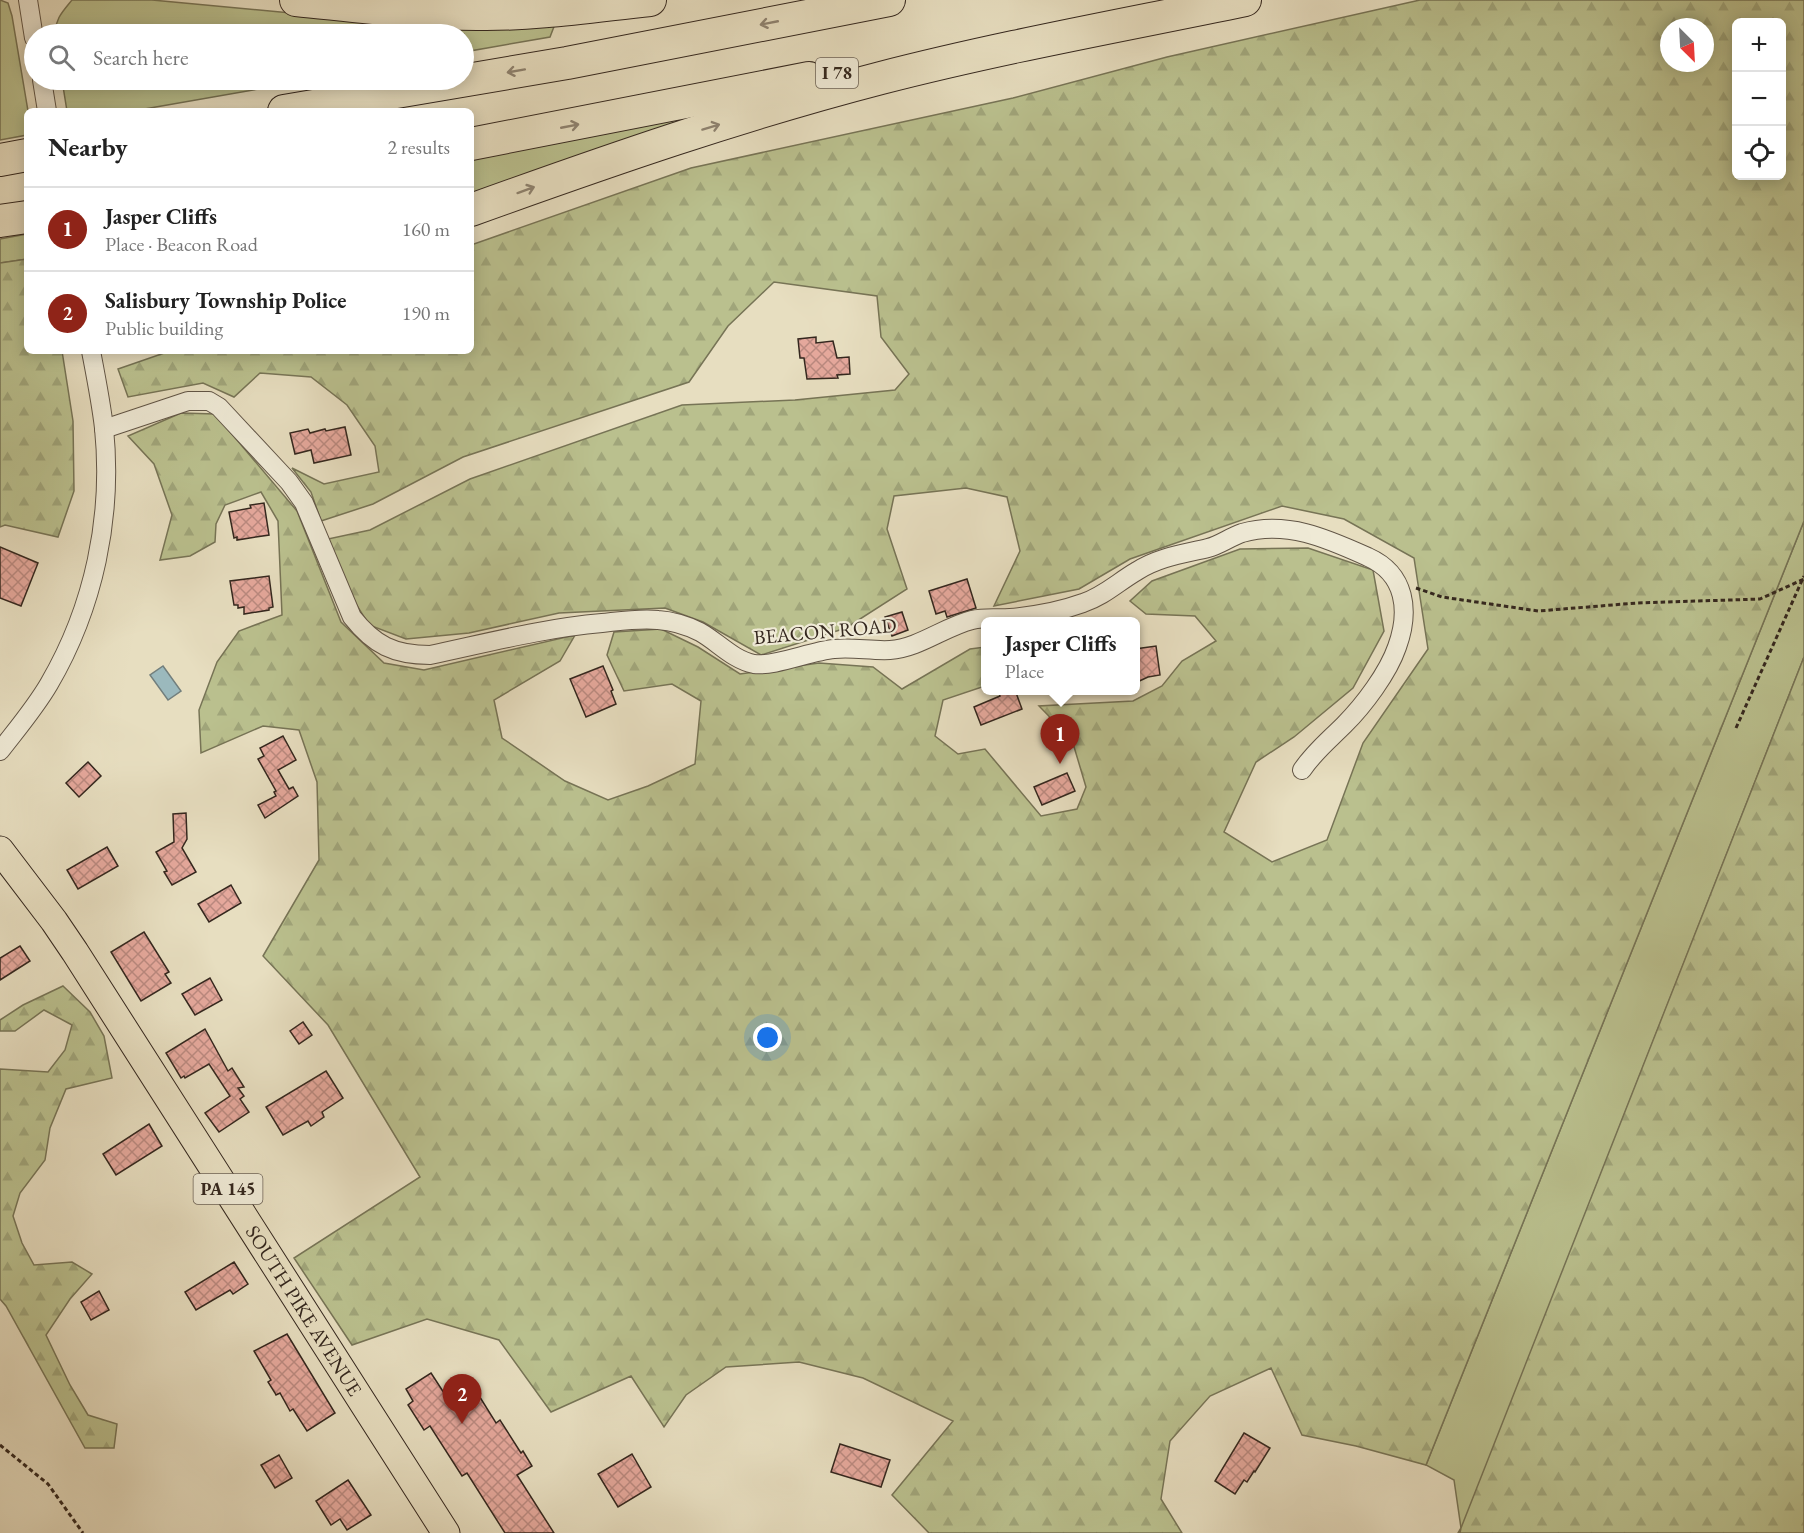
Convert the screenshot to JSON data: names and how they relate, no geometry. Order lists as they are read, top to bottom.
{
  "streets": {
    "highway": ["I 78"],
    "main road": ["PA 145", "SOUTH PIKE AVENUE"],
    "street": ["BEACON ROAD"]
  },
  "north": "bottom right",
  "page": {
    "map_buttons": ["+", "−"],
    "search": "Search here",
    "heading": ["Nearby", "2 results"],
    "list": [
      {
        "mark": "1",
        "name": "Jasper Cliffs",
        "note": "Place · Beacon Road",
        "value": "160 m"
      },
      {
        "mark": "2",
        "name": "Salisbury Township Police",
        "note": "Public building",
        "value": "190 m"
      }
    ],
    "popup": ["Jasper Cliffs", "Place"],
    "pins": ["1", "2"]
  }
}
